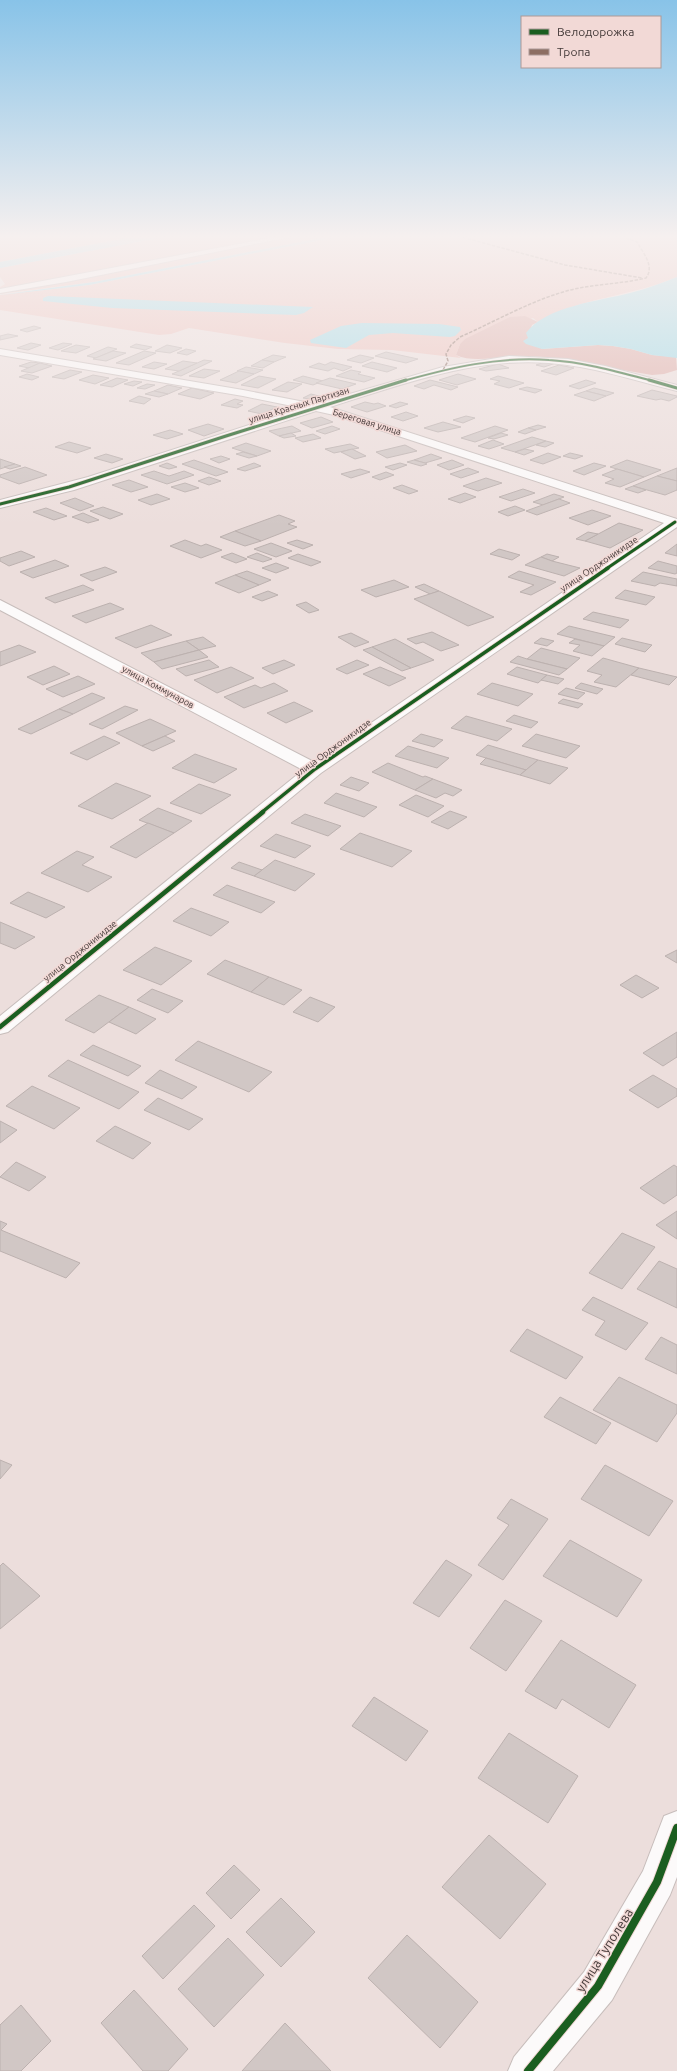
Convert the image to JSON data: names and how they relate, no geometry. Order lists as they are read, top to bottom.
{
  "streets": {
    "street": [
      "улица Красных Партизан",
      "Береговая улица",
      "улица Орджоникидзе",
      "улица Коммунаров",
      "улица Туполева"
    ]
  },
  "crossings": [
    ["улица Красных Партизан", "Береговая улица"],
    ["Береговая улица", "улица Орджоникидзе"],
    ["улица Орджоникидзе", "улица Коммунаров"]
  ],
  "legend": ["Велодорожка", "Тропа"]
}
